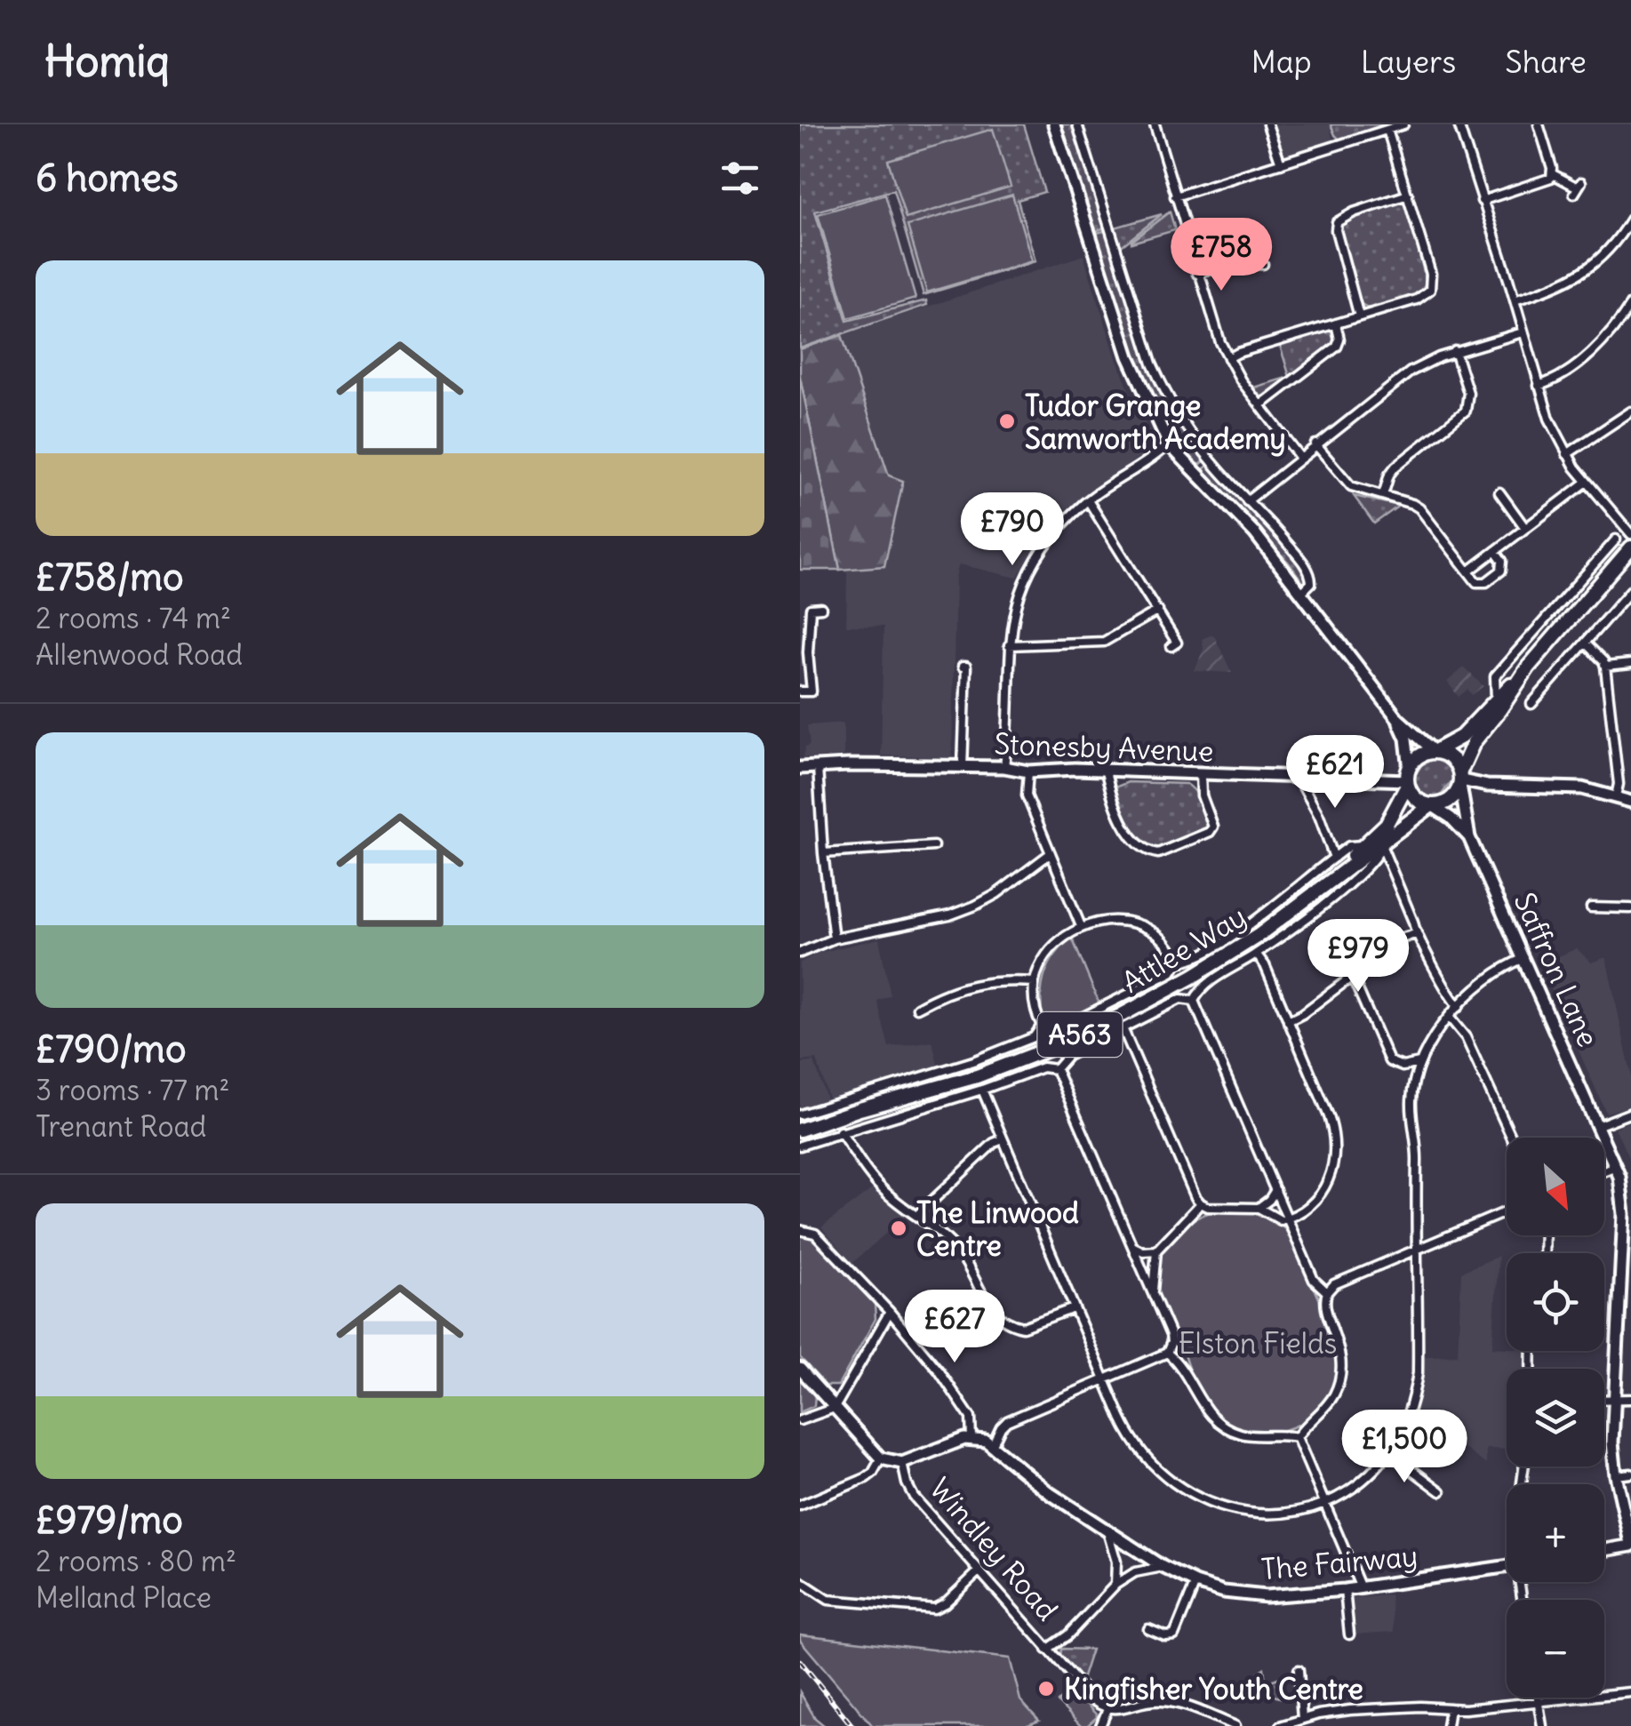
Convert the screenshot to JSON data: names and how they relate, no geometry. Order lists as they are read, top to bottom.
{
  "streets": {
    "highway": ["Attlee Way", "A563"],
    "main road": [
      "Stonesby Avenue",
      "Saffron Lane",
      "Windley Road",
      "The Fairway"
    ]
  },
  "crossings": [
    ["Stonesby Avenue", "Attlee Way"],
    ["Stonesby Avenue", "Saffron Lane"],
    ["Stonesby Avenue", "A563"],
    ["Attlee Way", "Saffron Lane"],
    ["Attlee Way", "A563"],
    ["Saffron Lane", "A563"]
  ],
  "parks": ["Elston Fields"],
  "places": ["Tudor Grange Samworth Academy", "The Linwood Centre", "Kingfisher Youth Centre"],
  "north": "bottom right",
  "page": {
    "header": "Homiq",
    "nav": ["Map", "Layers", "Share"],
    "heading": "6 homes",
    "price": [
      "£758",
      "£790",
      "£621",
      "£979",
      "£627",
      "£1,500"
    ],
    "list": [
      {
        "name": "£758/mo",
        "note": "2 rooms · 74 m² · Allenwood Road"
      },
      {
        "name": "£790/mo",
        "note": "3 rooms · 77 m² · Trenant Road"
      },
      {
        "name": "£979/mo",
        "note": "2 rooms · 80 m² · Melland Place"
      }
    ],
    "map_buttons": ["+", "−"]
  }
}
